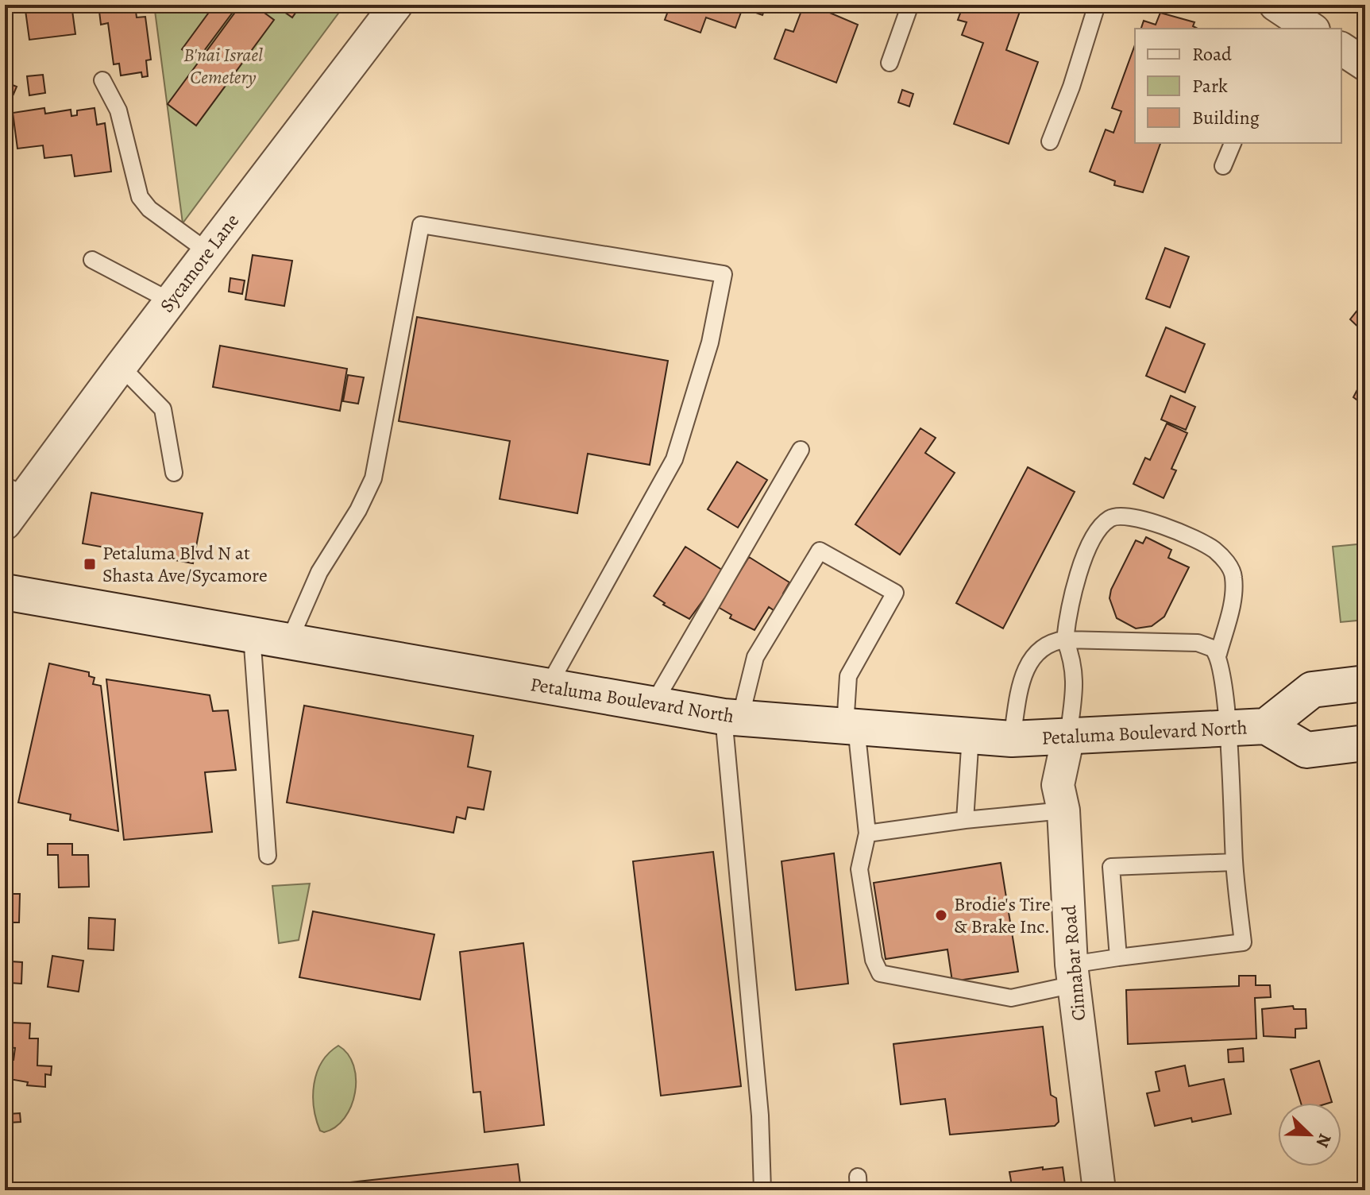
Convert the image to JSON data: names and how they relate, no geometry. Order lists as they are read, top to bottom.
{
  "streets": {
    "main road": ["Petaluma Boulevard North"],
    "street": ["Sycamore Lane", "Cinnabar Road"]
  },
  "crossings": [
    ["Petaluma Boulevard North", "Cinnabar Road"]
  ],
  "parks": ["B'nai Israel Cemetery"],
  "places": {
    "transit": ["Petaluma Blvd N at Shasta Ave/Sycamore"],
    "other": ["Brodie's Tire & Brake Inc."]
  },
  "legend": ["Road", "Park", "Building"],
  "north": "bottom right"
}
